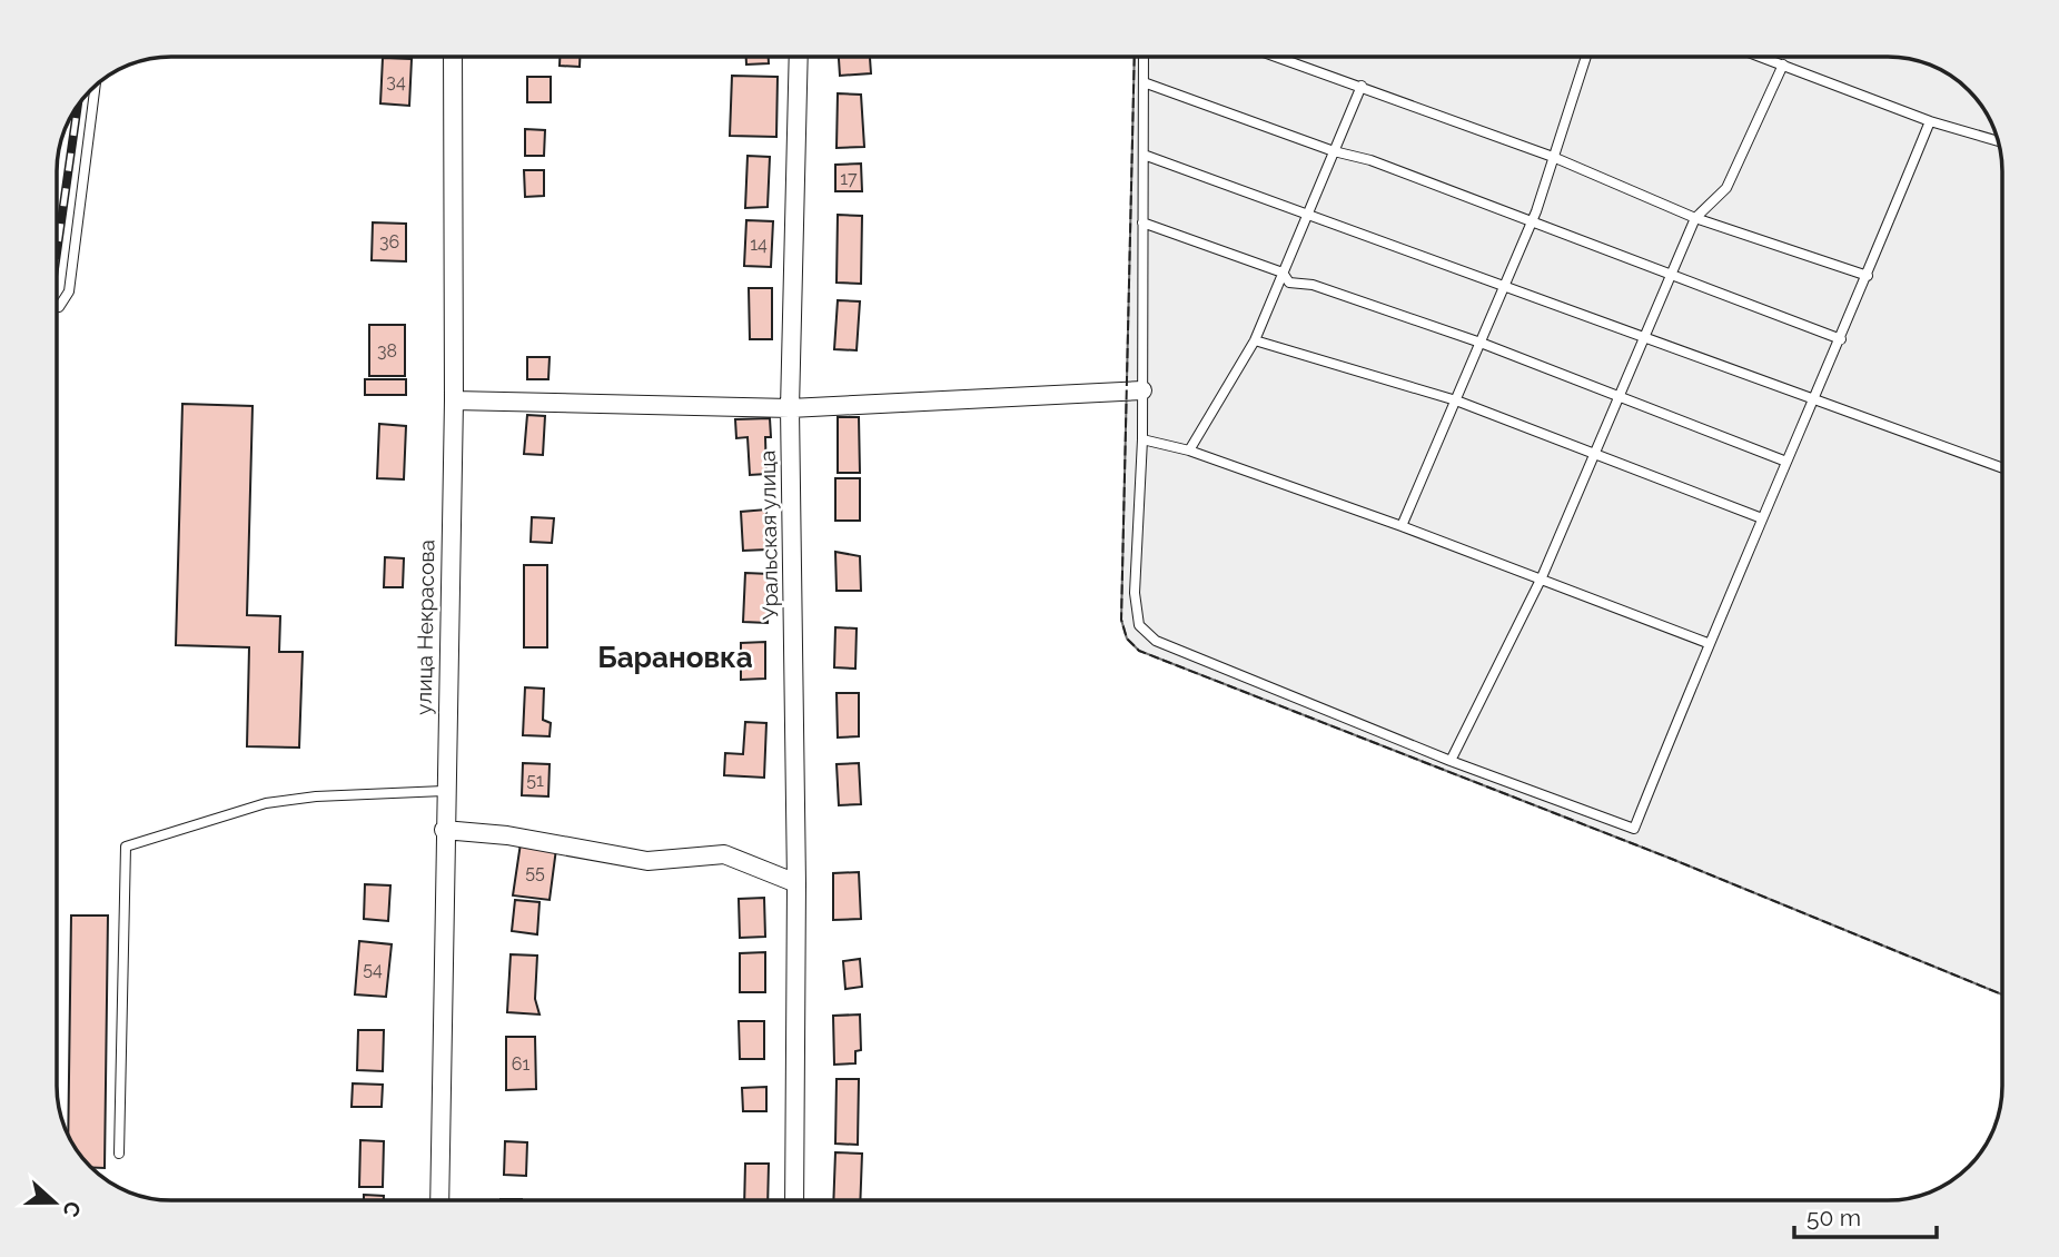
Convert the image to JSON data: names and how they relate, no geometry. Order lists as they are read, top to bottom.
{
  "streets": {
    "street": ["Уральская улица", "улица Некрасова"]
  },
  "districts": ["Барановка"],
  "house_numbers": [
    "34",
    "17",
    "36",
    "14",
    "38",
    "51",
    "55",
    "54",
    "61"
  ],
  "scale_bar": "50 m",
  "north": "right"
}
